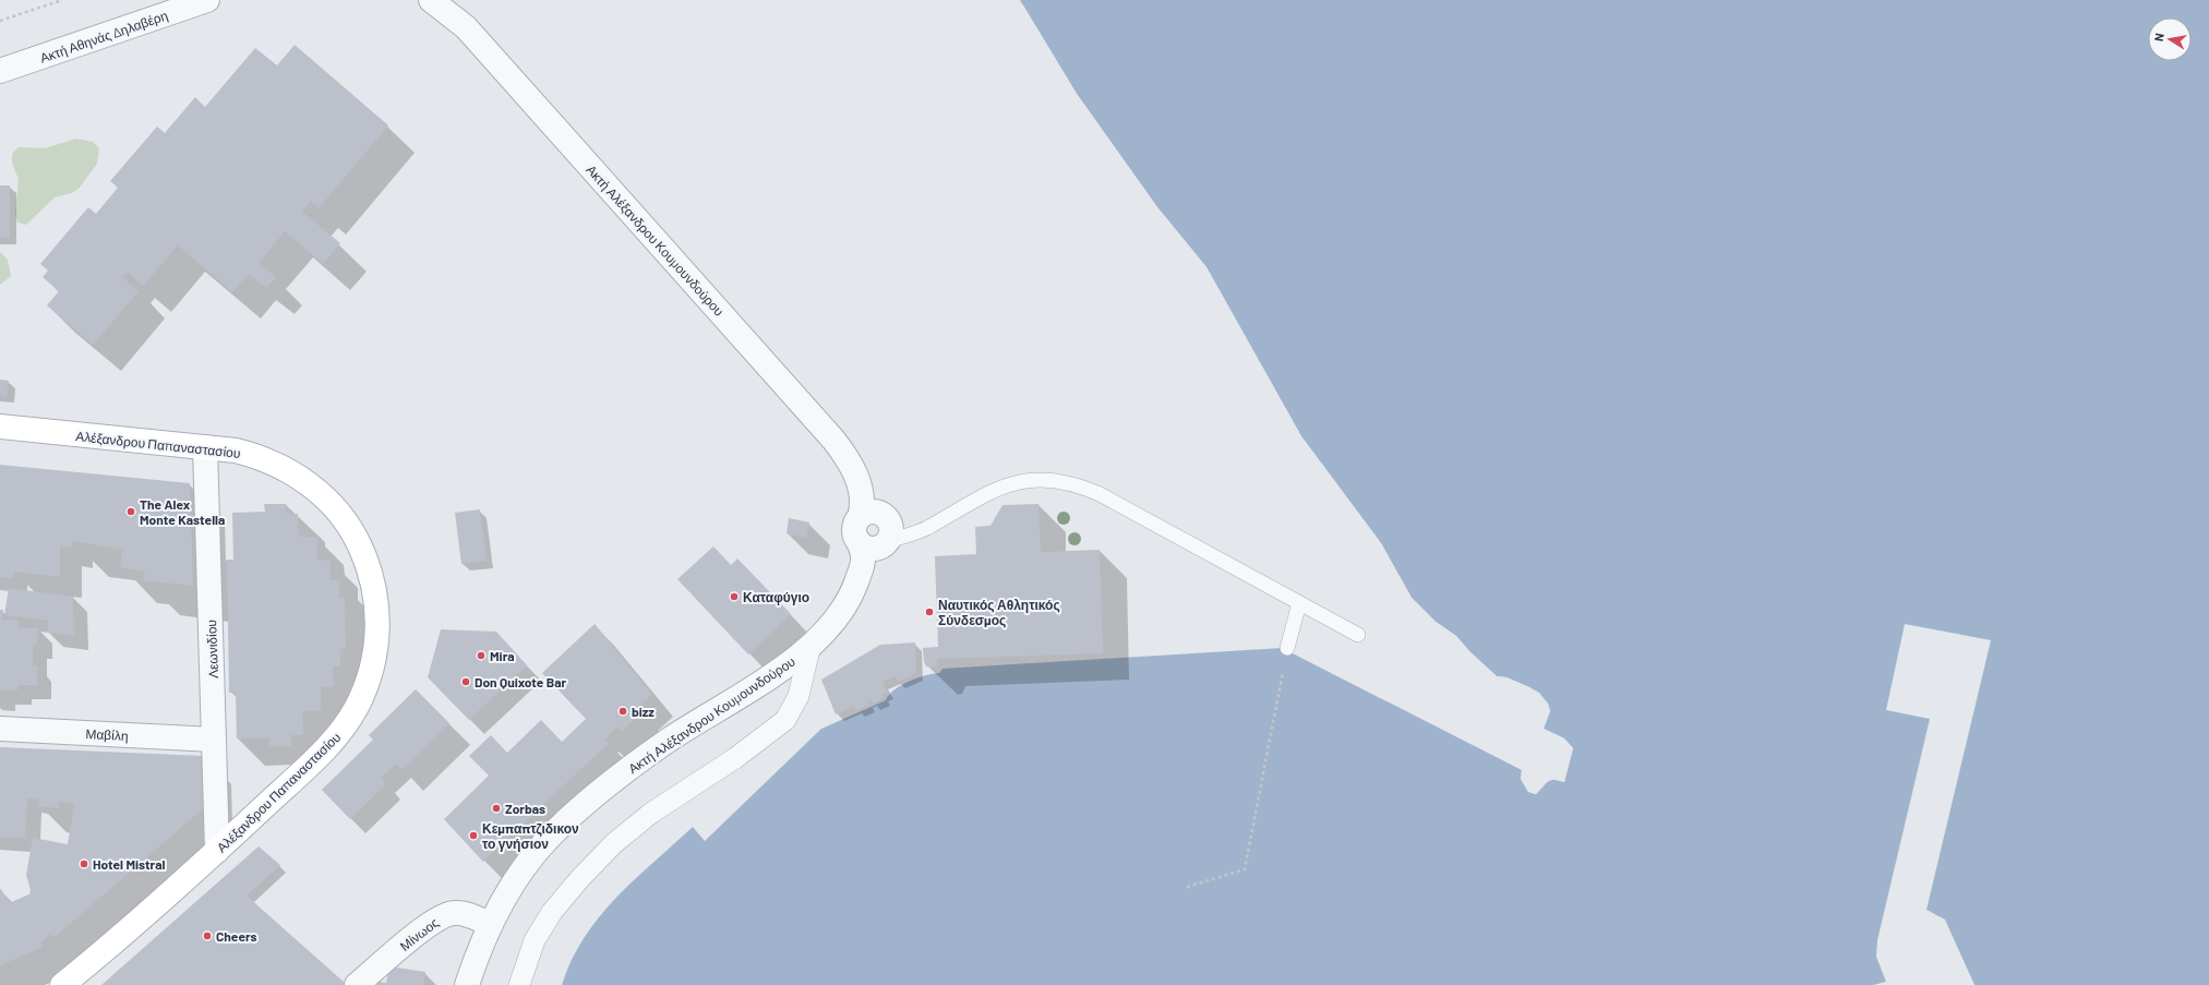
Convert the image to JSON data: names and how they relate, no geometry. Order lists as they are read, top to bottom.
{
  "streets": {
    "main road": ["Αλέξανδρου Παπαναστασίου"],
    "street": [
      "Ακτή Αθηνάς Δηλαβέρη",
      "Ακτή Αλέξανδρου Κουμουνδούρου",
      "Λεωνιδίου",
      "Μαβίλη",
      "Μίνωος"
    ]
  },
  "crossings": [
    ["Ακτή Αλέξανδρου Κουμουνδούρου", "Μίνωος"],
    ["Αλέξανδρου Παπαναστασίου", "Λεωνιδίου"],
    ["Λεωνιδίου", "Μαβίλη"]
  ],
  "places": [
    "The Alex Monte Kastella",
    "Καταφύγιο",
    "Ναυτικός Αθλητικός Σύνδεσμος",
    "Mira",
    "Don Quixote Bar",
    "bizz",
    "Zorbas",
    "Κεμπαπτζιδικον το γνήσιον",
    "Hotel Mistral",
    "Cheers"
  ],
  "north": "left"
}
